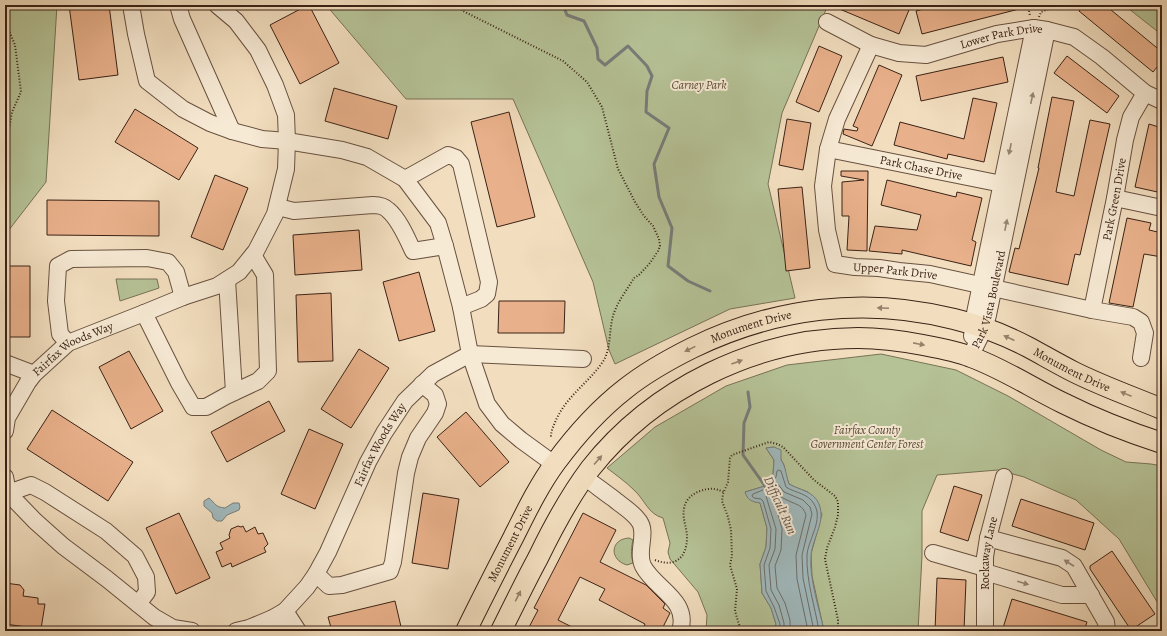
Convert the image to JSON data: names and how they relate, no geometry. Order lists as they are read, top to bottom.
{
  "streets": {
    "main road": ["Monument Drive"],
    "street": [
      "Lower Park Drive",
      "Park Chase Drive",
      "Park Green Drive",
      "Upper Park Drive",
      "Park Vista Boulevard",
      "Fairfax Woods Way",
      "Rockaway Lane"
    ]
  },
  "crossings": [
    ["Lower Park Drive", "Park Green Drive"],
    ["Lower Park Drive", "Upper Park Drive"],
    ["Lower Park Drive", "Park Vista Boulevard"],
    ["Park Chase Drive", "Upper Park Drive"],
    ["Park Chase Drive", "Park Vista Boulevard"],
    ["Park Green Drive", "Upper Park Drive"],
    ["Upper Park Drive", "Park Vista Boulevard"],
    ["Park Vista Boulevard", "Monument Drive"]
  ],
  "water": ["Difficult Run"],
  "parks": ["Carney Park", "Fairfax County Government Center Forest"]
}
